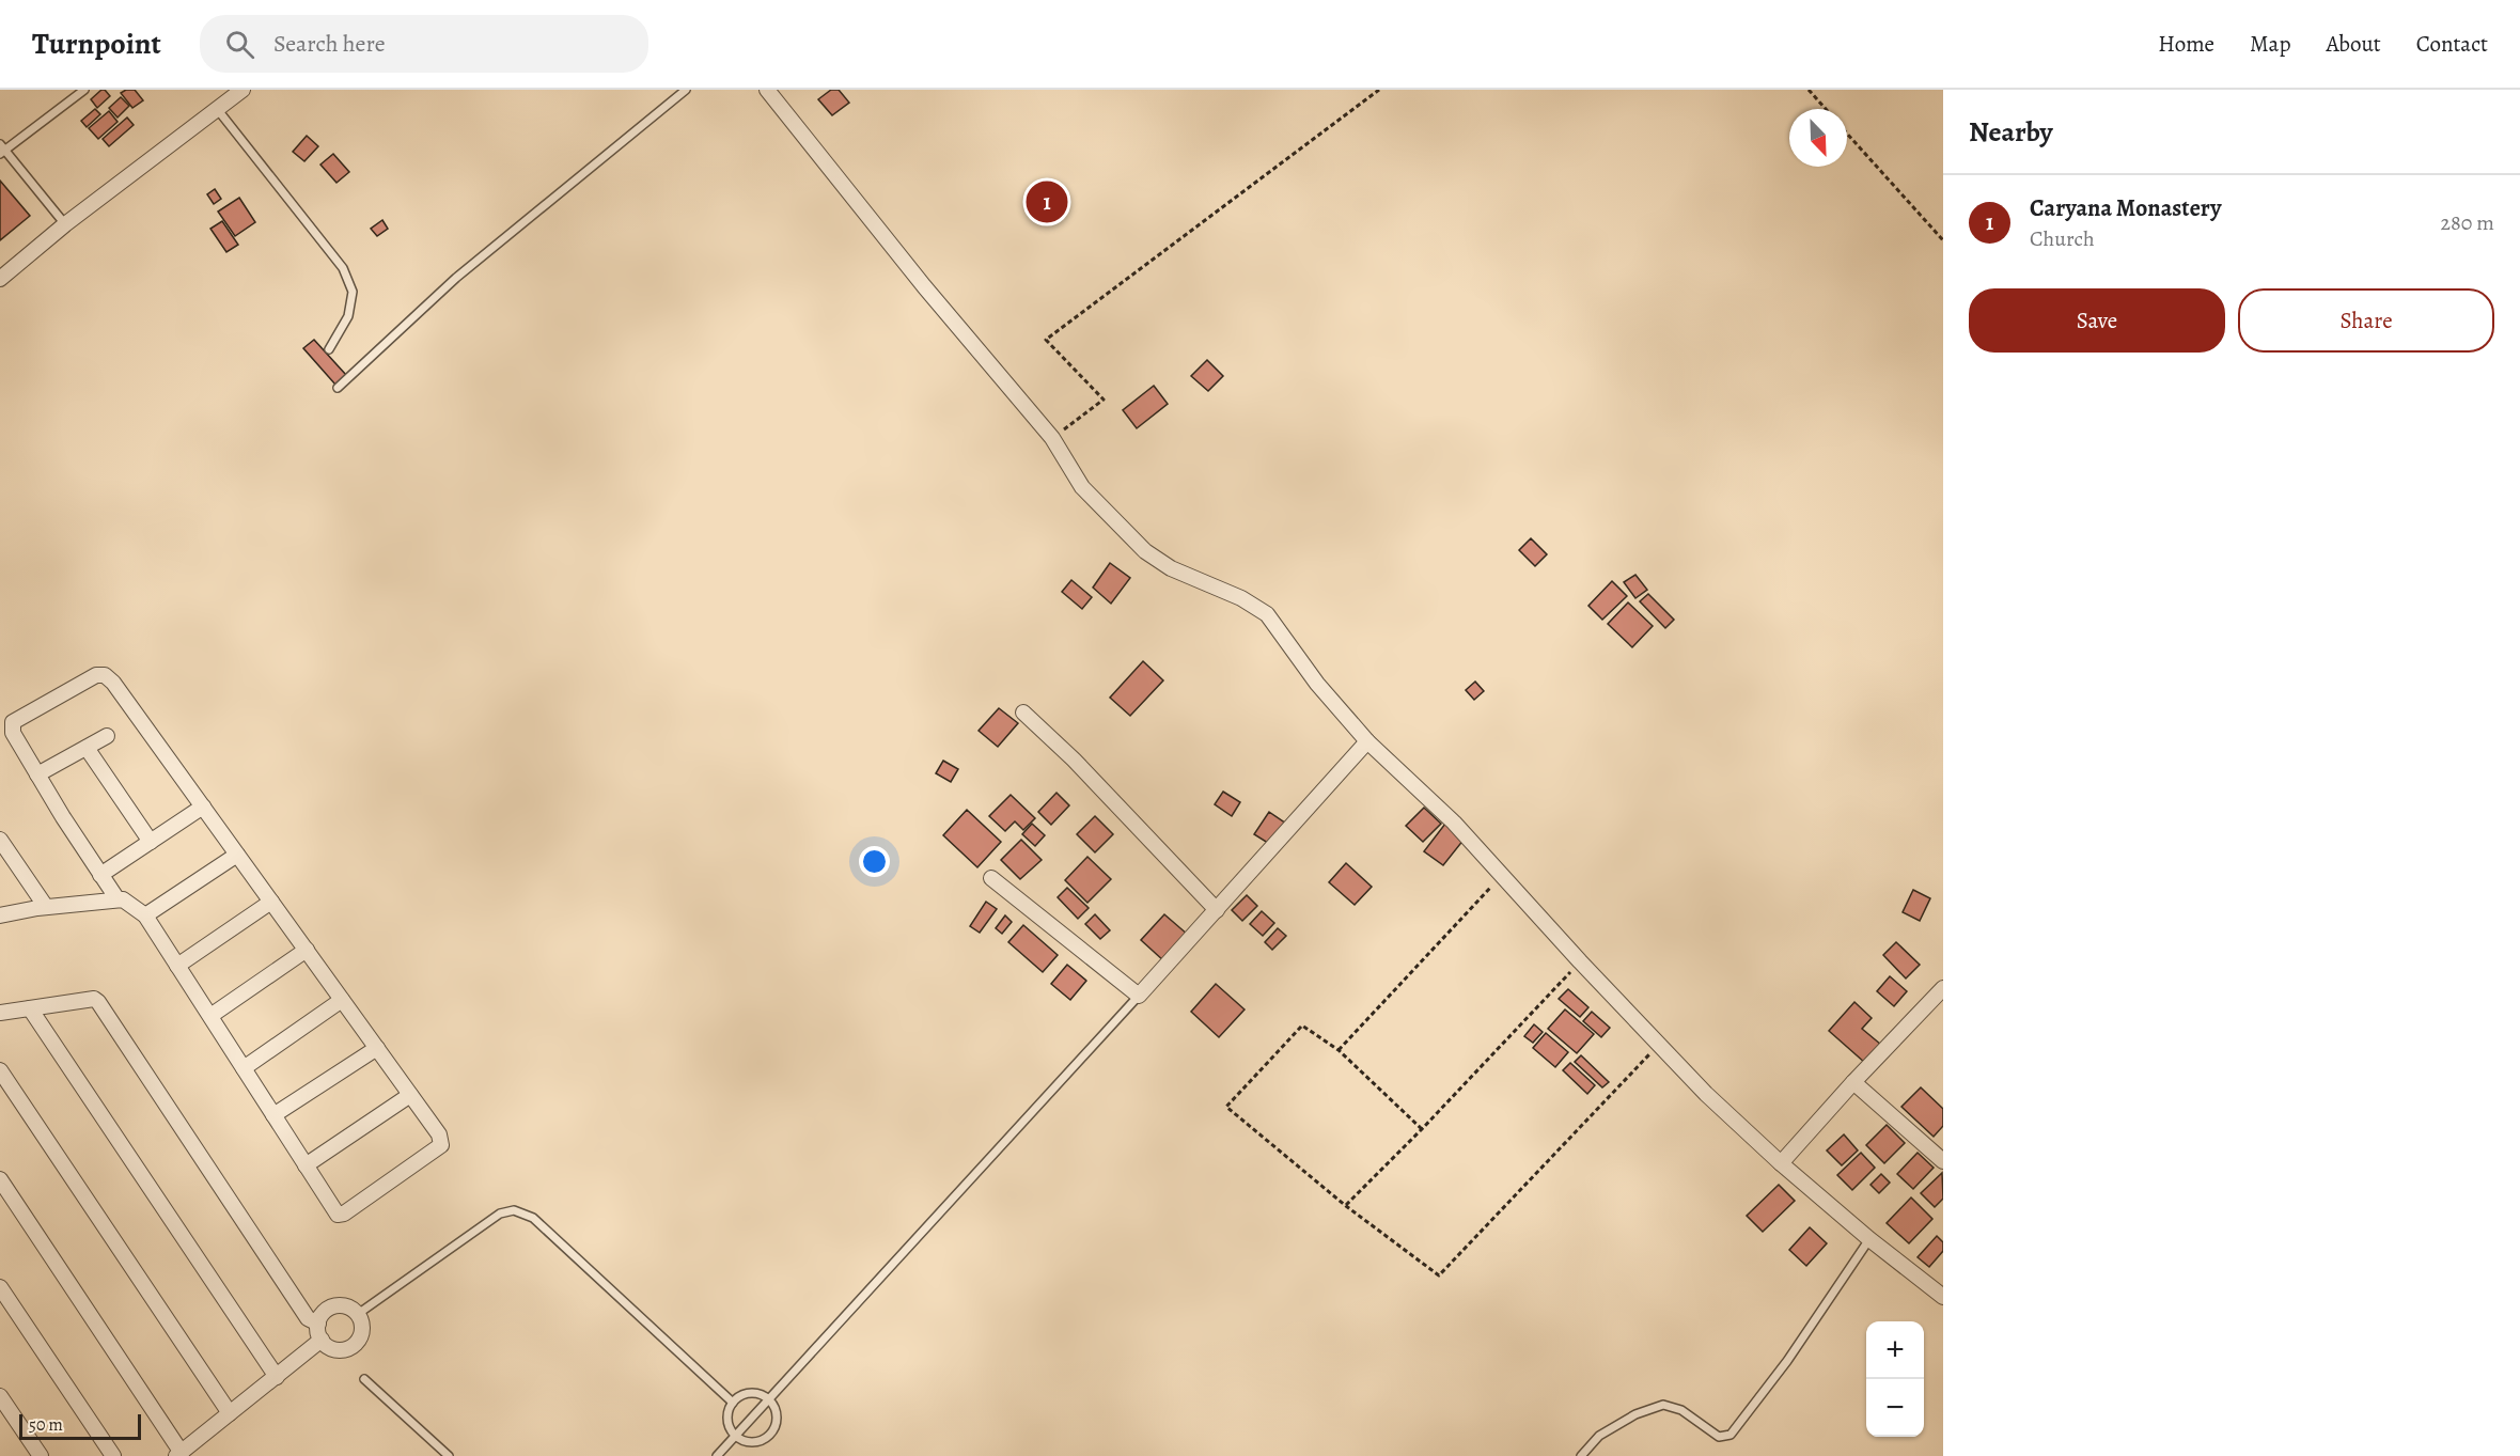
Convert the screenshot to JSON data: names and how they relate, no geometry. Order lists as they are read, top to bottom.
{
  "scale_bar": "50 m",
  "north": "bottom right",
  "page": {
    "header": "Turnpoint",
    "search": "Search here",
    "nav": [
      "Home",
      "Map",
      "About",
      "Contact"
    ],
    "heading": "Nearby",
    "list": [
      {
        "mark": "1",
        "name": "Caryana Monastery",
        "note": "Church",
        "value": "280 m"
      }
    ],
    "pins": "1",
    "buttons": ["Save", "Share"],
    "map_buttons": ["+", "−"],
    "scale": "50 m"
  }
}
